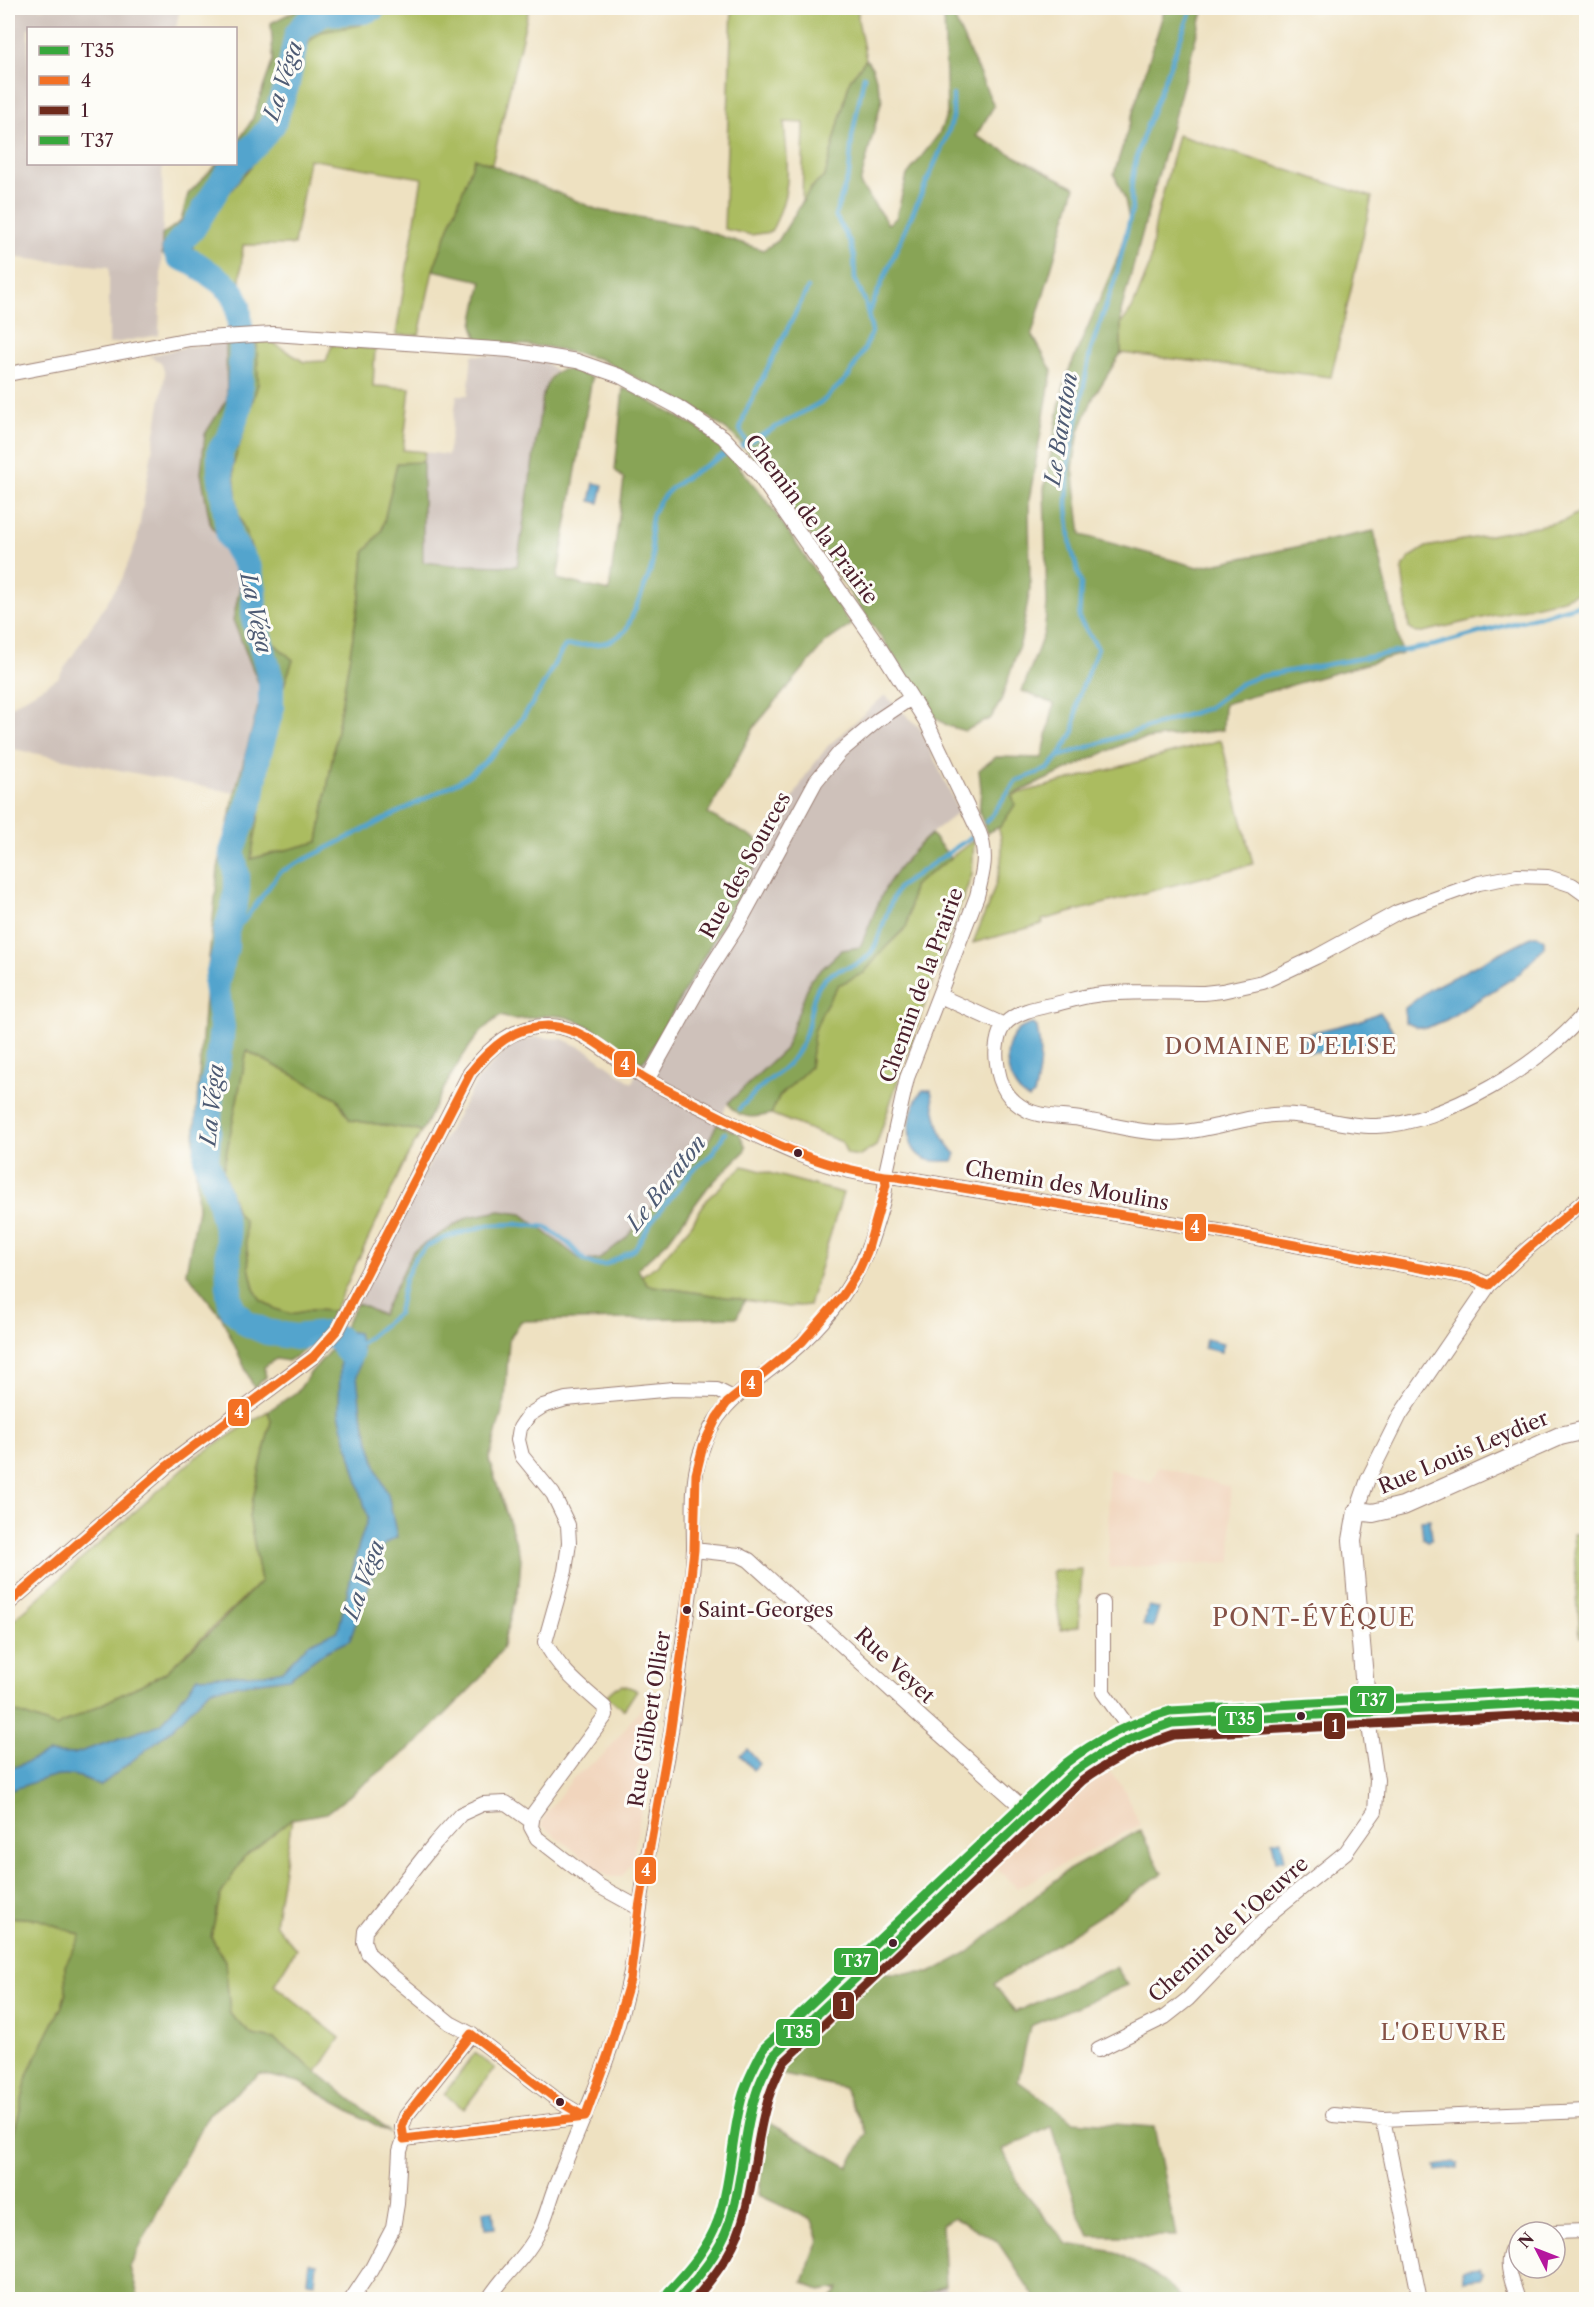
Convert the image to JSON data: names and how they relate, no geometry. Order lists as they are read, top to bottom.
{
  "streets": {
    "street": [
      "Chemin de la Prairie",
      "Rue des Sources",
      "Chemin des Moulins",
      "Rue Louis Leydier",
      "Rue Veyet",
      "Rue Gilbert Ollier",
      "Chemin de L'Oeuvre"
    ]
  },
  "crossings": [
    ["Chemin de la Prairie", "Rue des Sources"],
    ["Chemin de la Prairie", "Chemin des Moulins"],
    ["Chemin de la Prairie", "Rue Gilbert Ollier"],
    ["Rue des Sources", "Chemin des Moulins"],
    ["Chemin des Moulins", "Rue Gilbert Ollier"],
    ["Rue Veyet", "Rue Gilbert Ollier"]
  ],
  "districts": ["DOMAINE D'ELISE", "PONT-ÉVÊQUE", "L'OEUVRE"],
  "water": ["La Véga", "Le Baraton"],
  "places": ["Saint-Georges"],
  "lines": [
    "transit line 4",
    "transit line T37",
    "transit line T35",
    "transit line 1"
  ],
  "legend": [
    "T35",
    "4",
    "1",
    "T37"
  ],
  "north": "top left"
}
